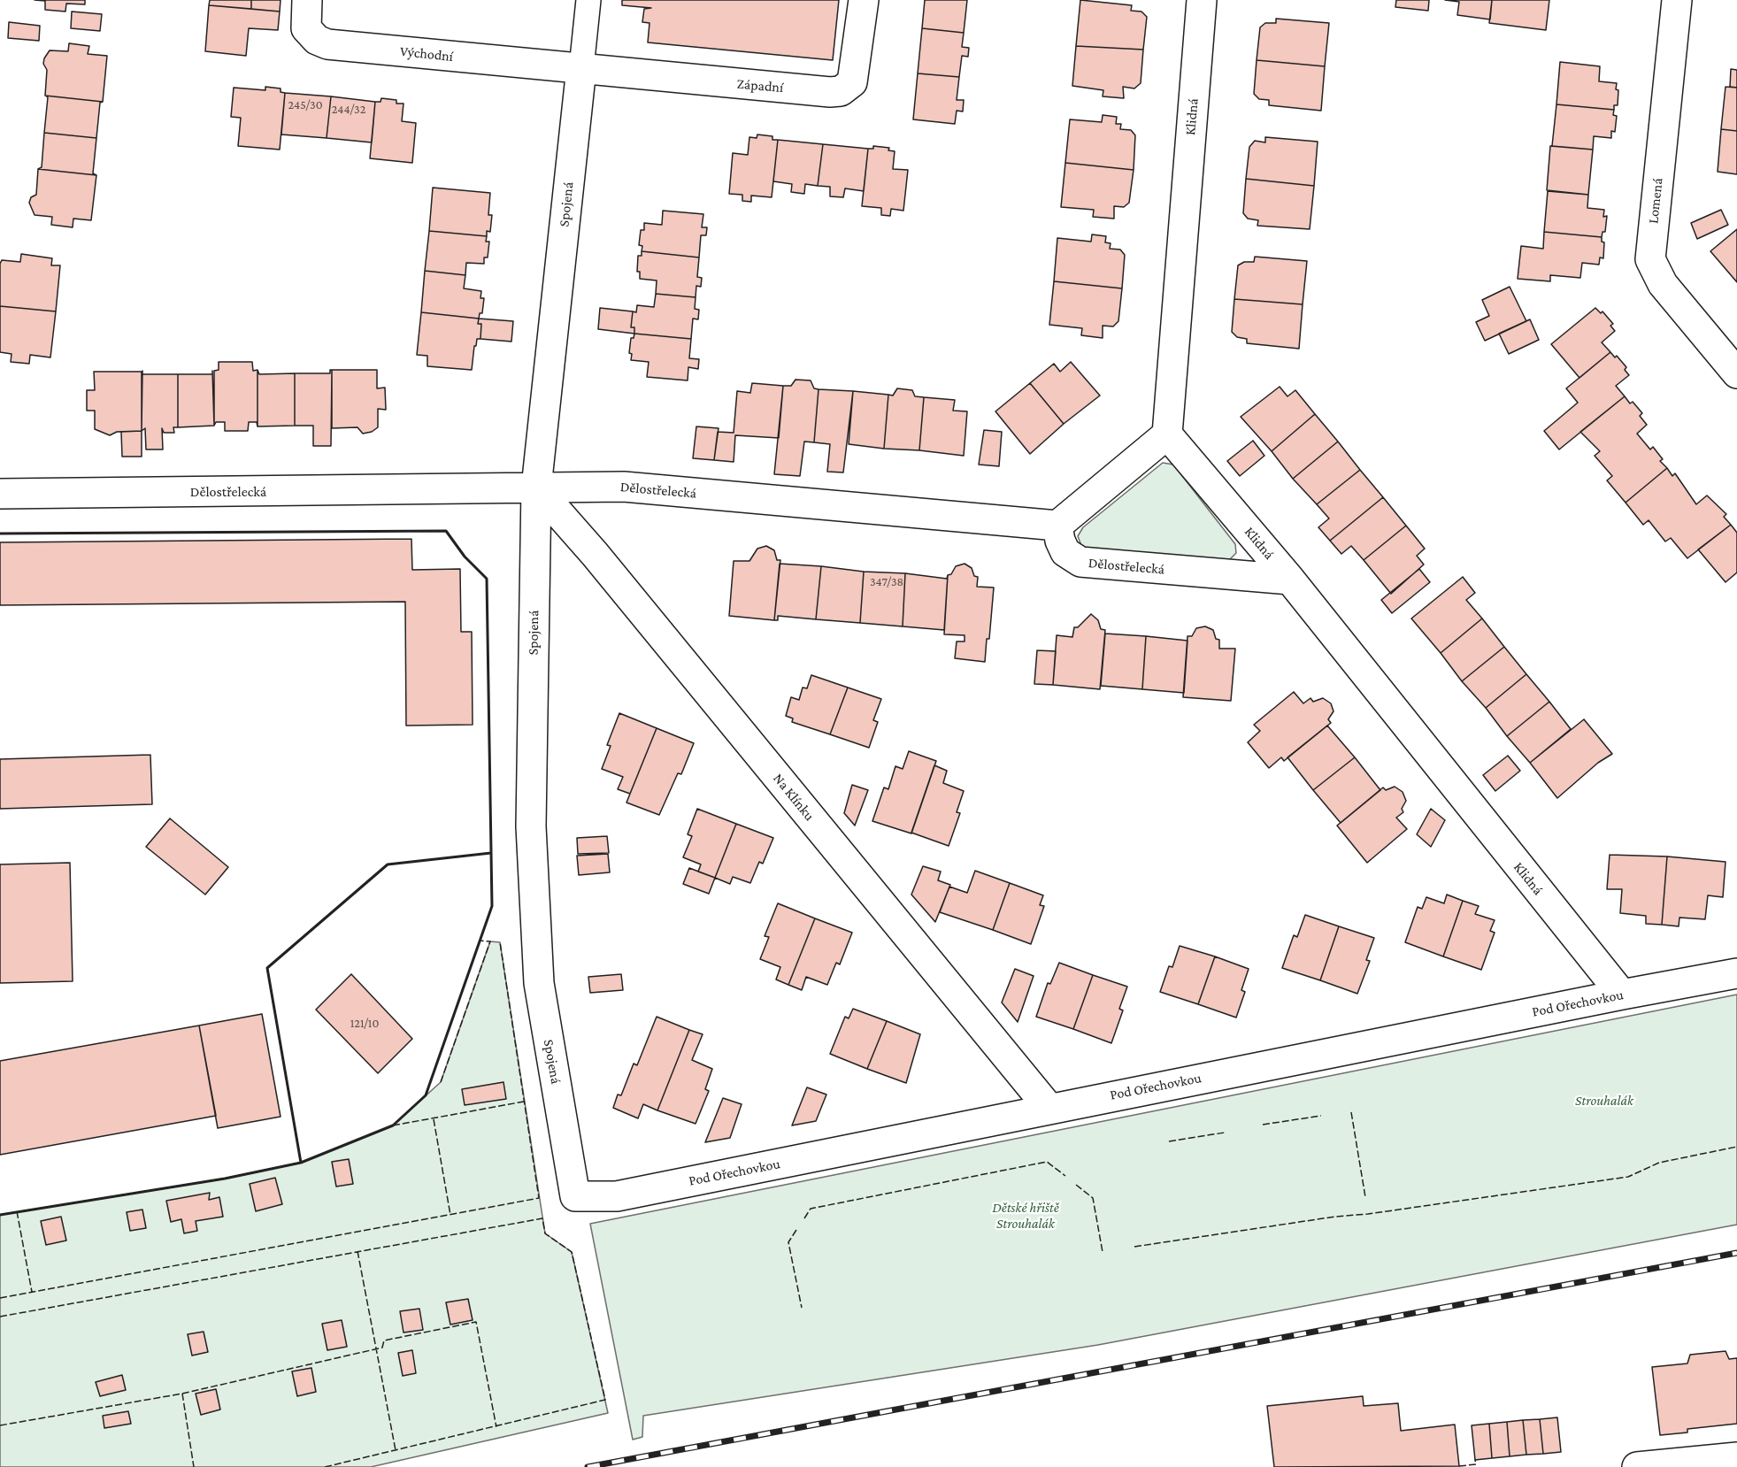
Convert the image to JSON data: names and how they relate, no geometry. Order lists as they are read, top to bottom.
{
  "streets": {
    "street": [
      "Východní",
      "Západní",
      "Klidná",
      "Lomená",
      "Spojená",
      "Dělostřelecká",
      "Na Klínku",
      "Pod Ořechovkou"
    ]
  },
  "crossings": [
    ["Východní", "Západní"],
    ["Východní", "Spojená"],
    ["Západní", "Spojená"],
    ["Klidná", "Dělostřelecká"],
    ["Klidná", "Pod Ořechovkou"],
    ["Spojená", "Dělostřelecká"],
    ["Spojená", "Na Klínku"],
    ["Spojená", "Pod Ořechovkou"],
    ["Dělostřelecká", "Na Klínku"],
    ["Na Klínku", "Pod Ořechovkou"]
  ],
  "parks": ["Strouhalák", "Dětské hřiště Strouhalák"],
  "house_numbers": [
    "245/30",
    "244/32",
    "347/38",
    "121/10"
  ]
}
